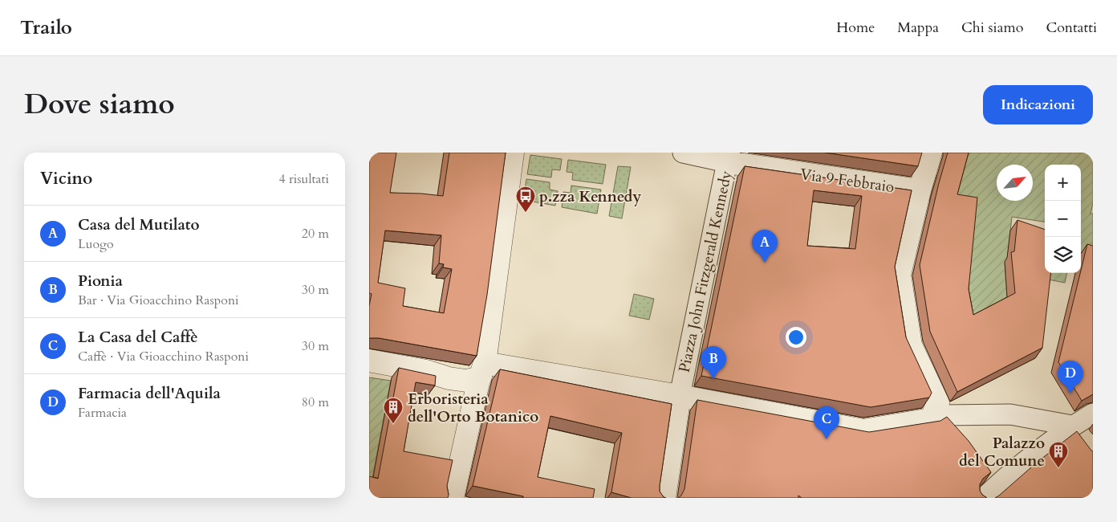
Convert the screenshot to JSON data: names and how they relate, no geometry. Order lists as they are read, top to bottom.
{
  "streets": {
    "street": ["Via 9 Febbraio", "Piazza John Fitzgerald Kennedy"]
  },
  "crossings": [
    ["Via 9 Febbraio", "Piazza John Fitzgerald Kennedy"]
  ],
  "places": {
    "bus stop": ["p.zza Kennedy"],
    "building": ["Erboristeria dell'Orto Botanico", "Palazzo del Comune"]
  },
  "north": "top right",
  "page": {
    "header": "Trailo",
    "nav": [
      "Home",
      "Mappa",
      "Chi siamo",
      "Contatti"
    ],
    "title": "Dove siamo",
    "buttons": "Indicazioni",
    "heading": ["Vicino", "4 risultati"],
    "map_buttons": ["+", "−"],
    "list": [
      {
        "mark": "A",
        "name": "Casa del Mutilato",
        "note": "Luogo",
        "value": "20 m"
      },
      {
        "mark": "B",
        "name": "Pionia",
        "note": "Bar · Via Gioacchino Rasponi",
        "value": "30 m"
      },
      {
        "mark": "C",
        "name": "La Casa del Caffè",
        "note": "Caffè · Via Gioacchino Rasponi",
        "value": "30 m"
      },
      {
        "mark": "D",
        "name": "Farmacia dell'Aquila",
        "note": "Farmacia",
        "value": "80 m"
      }
    ],
    "pins": [
      "A",
      "B",
      "D",
      "C"
    ]
  }
}
